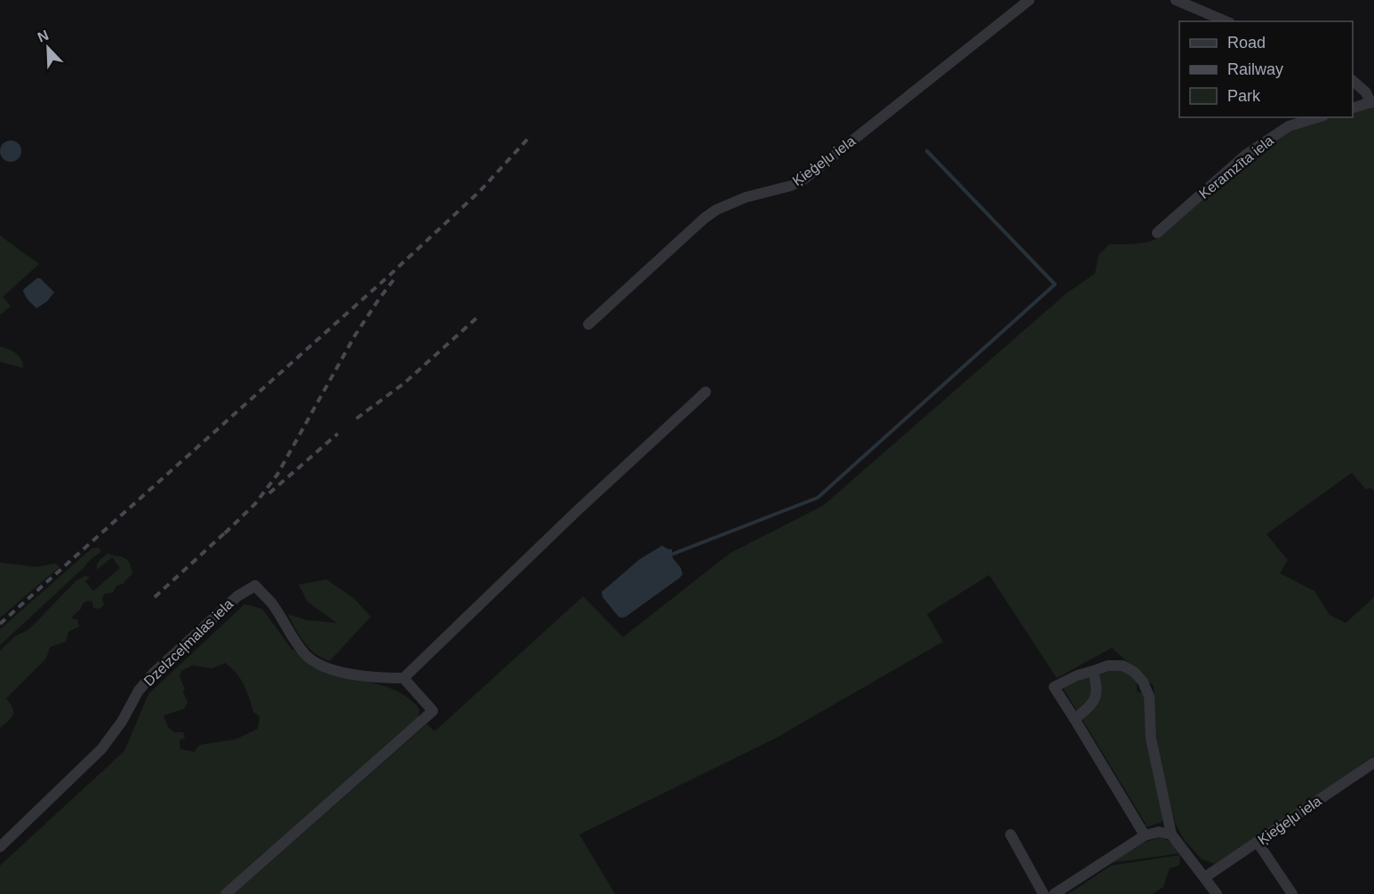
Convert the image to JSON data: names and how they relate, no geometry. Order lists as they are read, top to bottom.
{
  "streets": {
    "street": ["Ķieģeļu iela", "Keramzīta iela", "Dzelzceļmalas iela"]
  },
  "legend": ["Road", "Railway", "Park"],
  "north": "top left"
}
